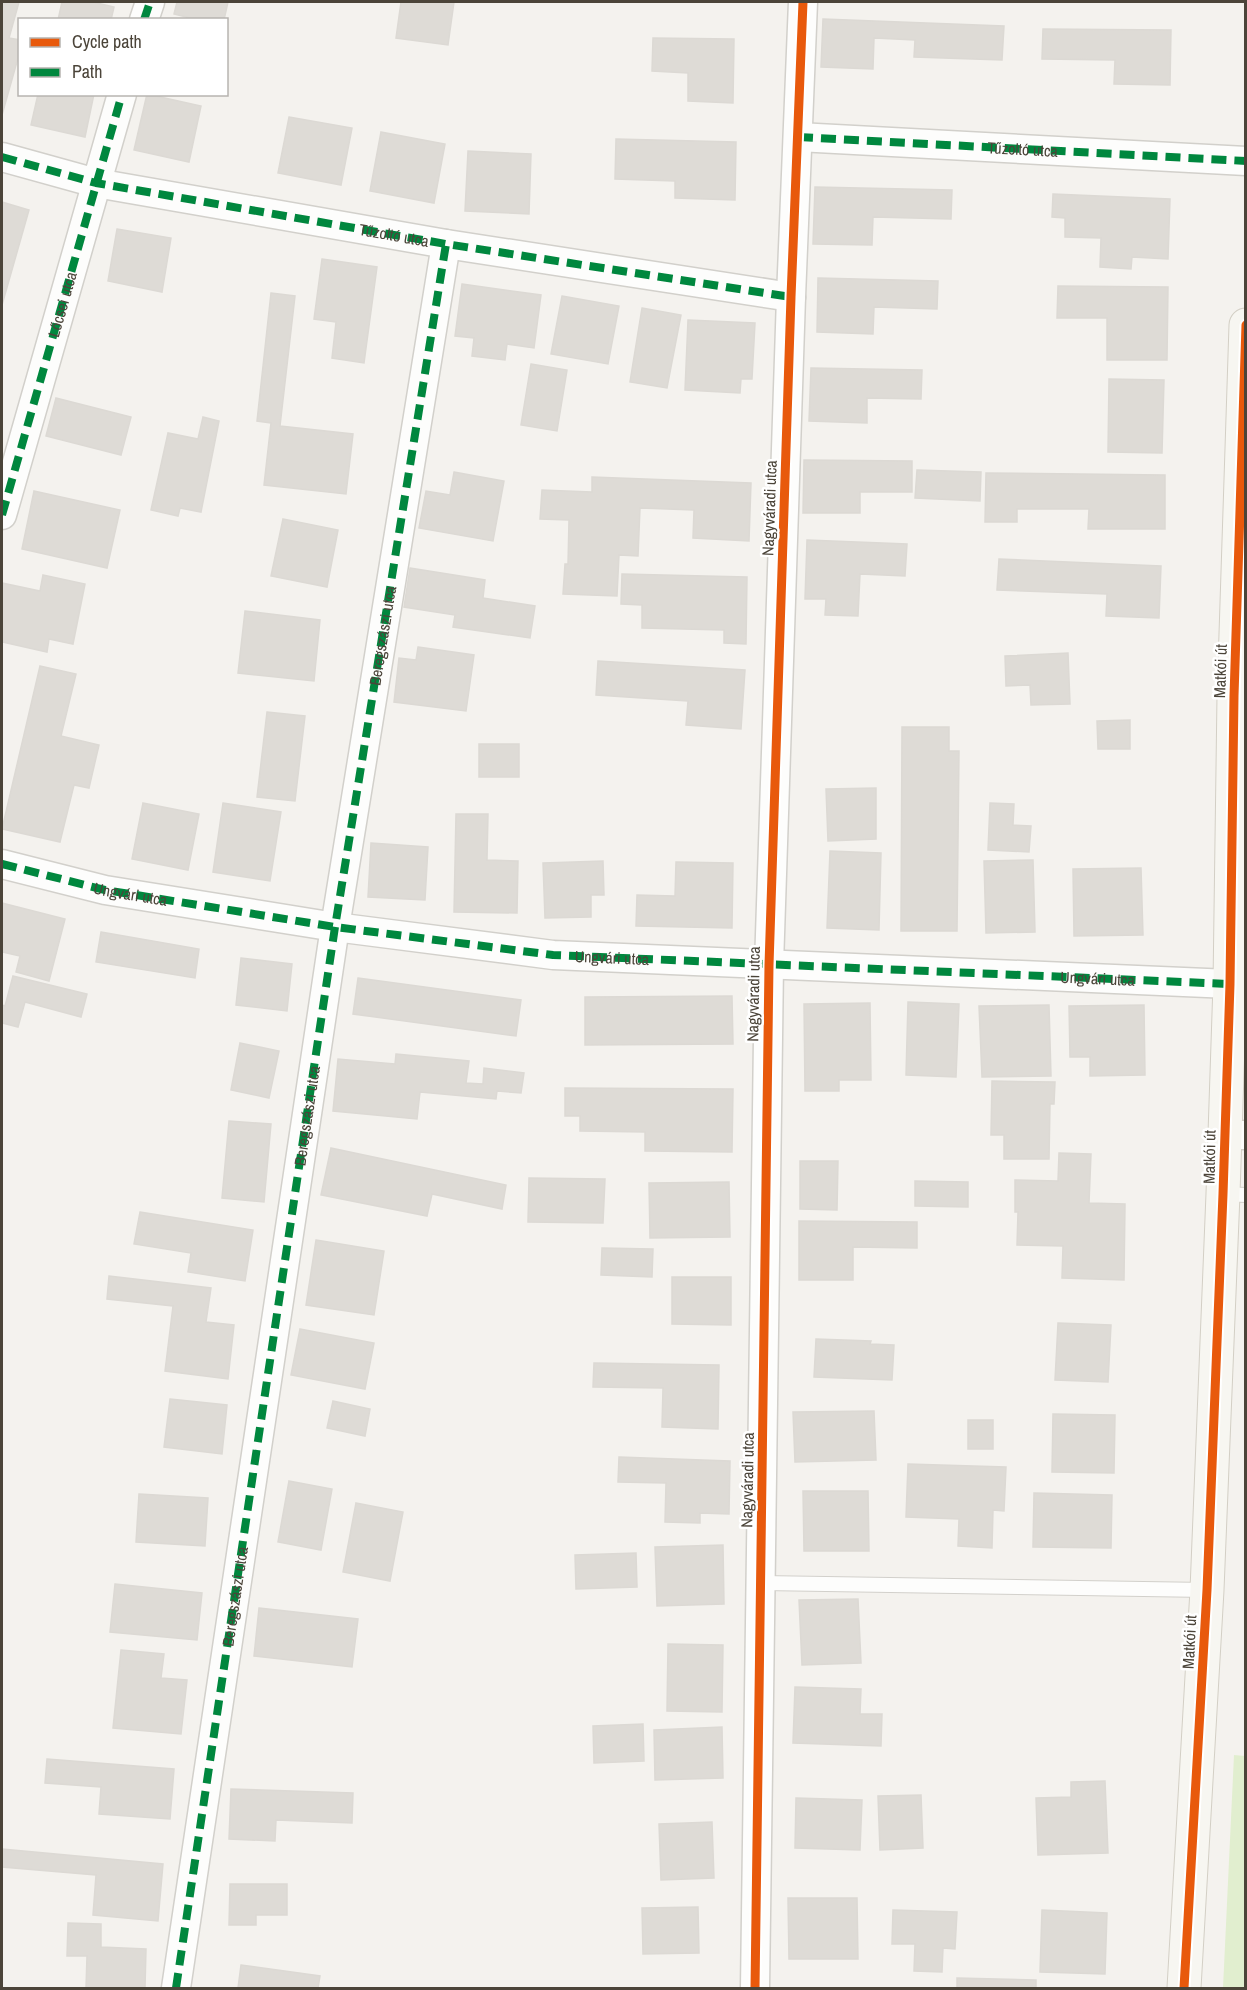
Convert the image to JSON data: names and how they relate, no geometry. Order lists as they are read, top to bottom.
{
  "streets": {
    "street": [
      "Tűzoltó utca",
      "Lőcsei utca",
      "Nagyváradi utca",
      "Beregszászi utca",
      "Matkói út",
      "Ungvári utca"
    ]
  },
  "crossings": [
    ["Tűzoltó utca", "Lőcsei utca"],
    ["Tűzoltó utca", "Nagyváradi utca"],
    ["Tűzoltó utca", "Beregszászi utca"],
    ["Nagyváradi utca", "Ungvári utca"],
    ["Beregszászi utca", "Ungvári utca"],
    ["Matkói út", "Ungvári utca"]
  ],
  "legend": ["Cycle path", "Path"]
}
